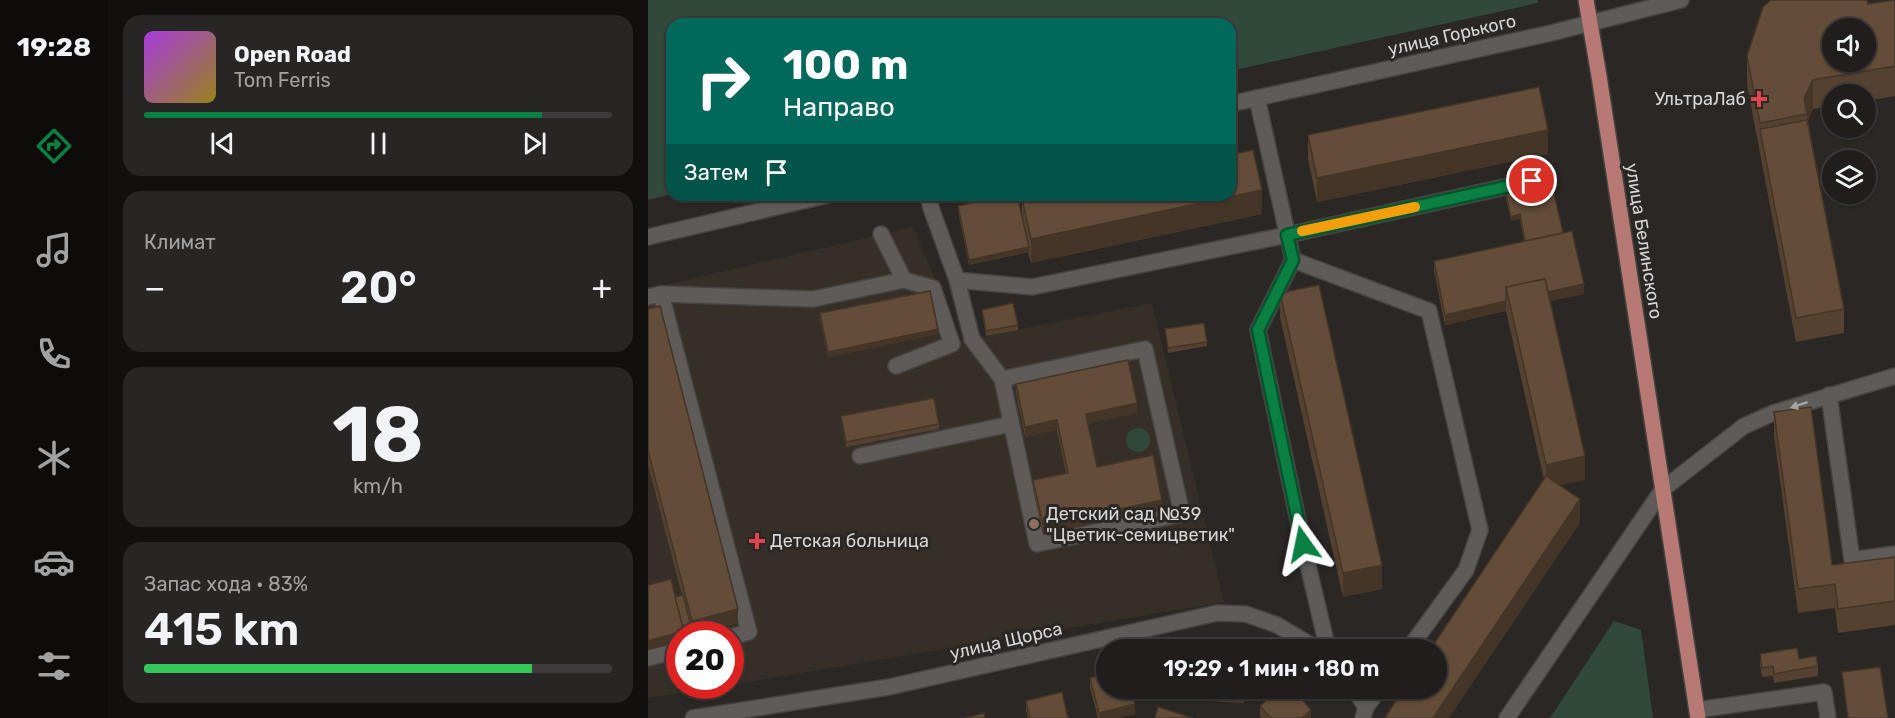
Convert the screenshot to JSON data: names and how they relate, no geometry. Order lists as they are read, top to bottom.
{
  "streets": {
    "main road": ["улица Белинского"],
    "street": ["улица Горького", "улица Щорса"]
  },
  "crossings": [
    ["улица Горького", "улица Белинского"]
  ],
  "places": {
    "health": ["УльтраЛаб", "Детская больница"],
    "other": ["Детский сад №39 \"Цветик-семицветик\""]
  },
  "page": {
    "tabs": "19:28",
    "turn": ["100 m", "Направо"],
    "song": ["Open Road", "Tom Ferris"],
    "then": "Затем",
    "tile": [
      "Климат",
      ["18", "km/h"],
      ["Запас хода · 83%", "415 km"]
    ],
    "heat": ["−", "20°", "+"],
    "limit": "20",
    "trip": "19:29 · 1 мин · 180 m"
  }
}
